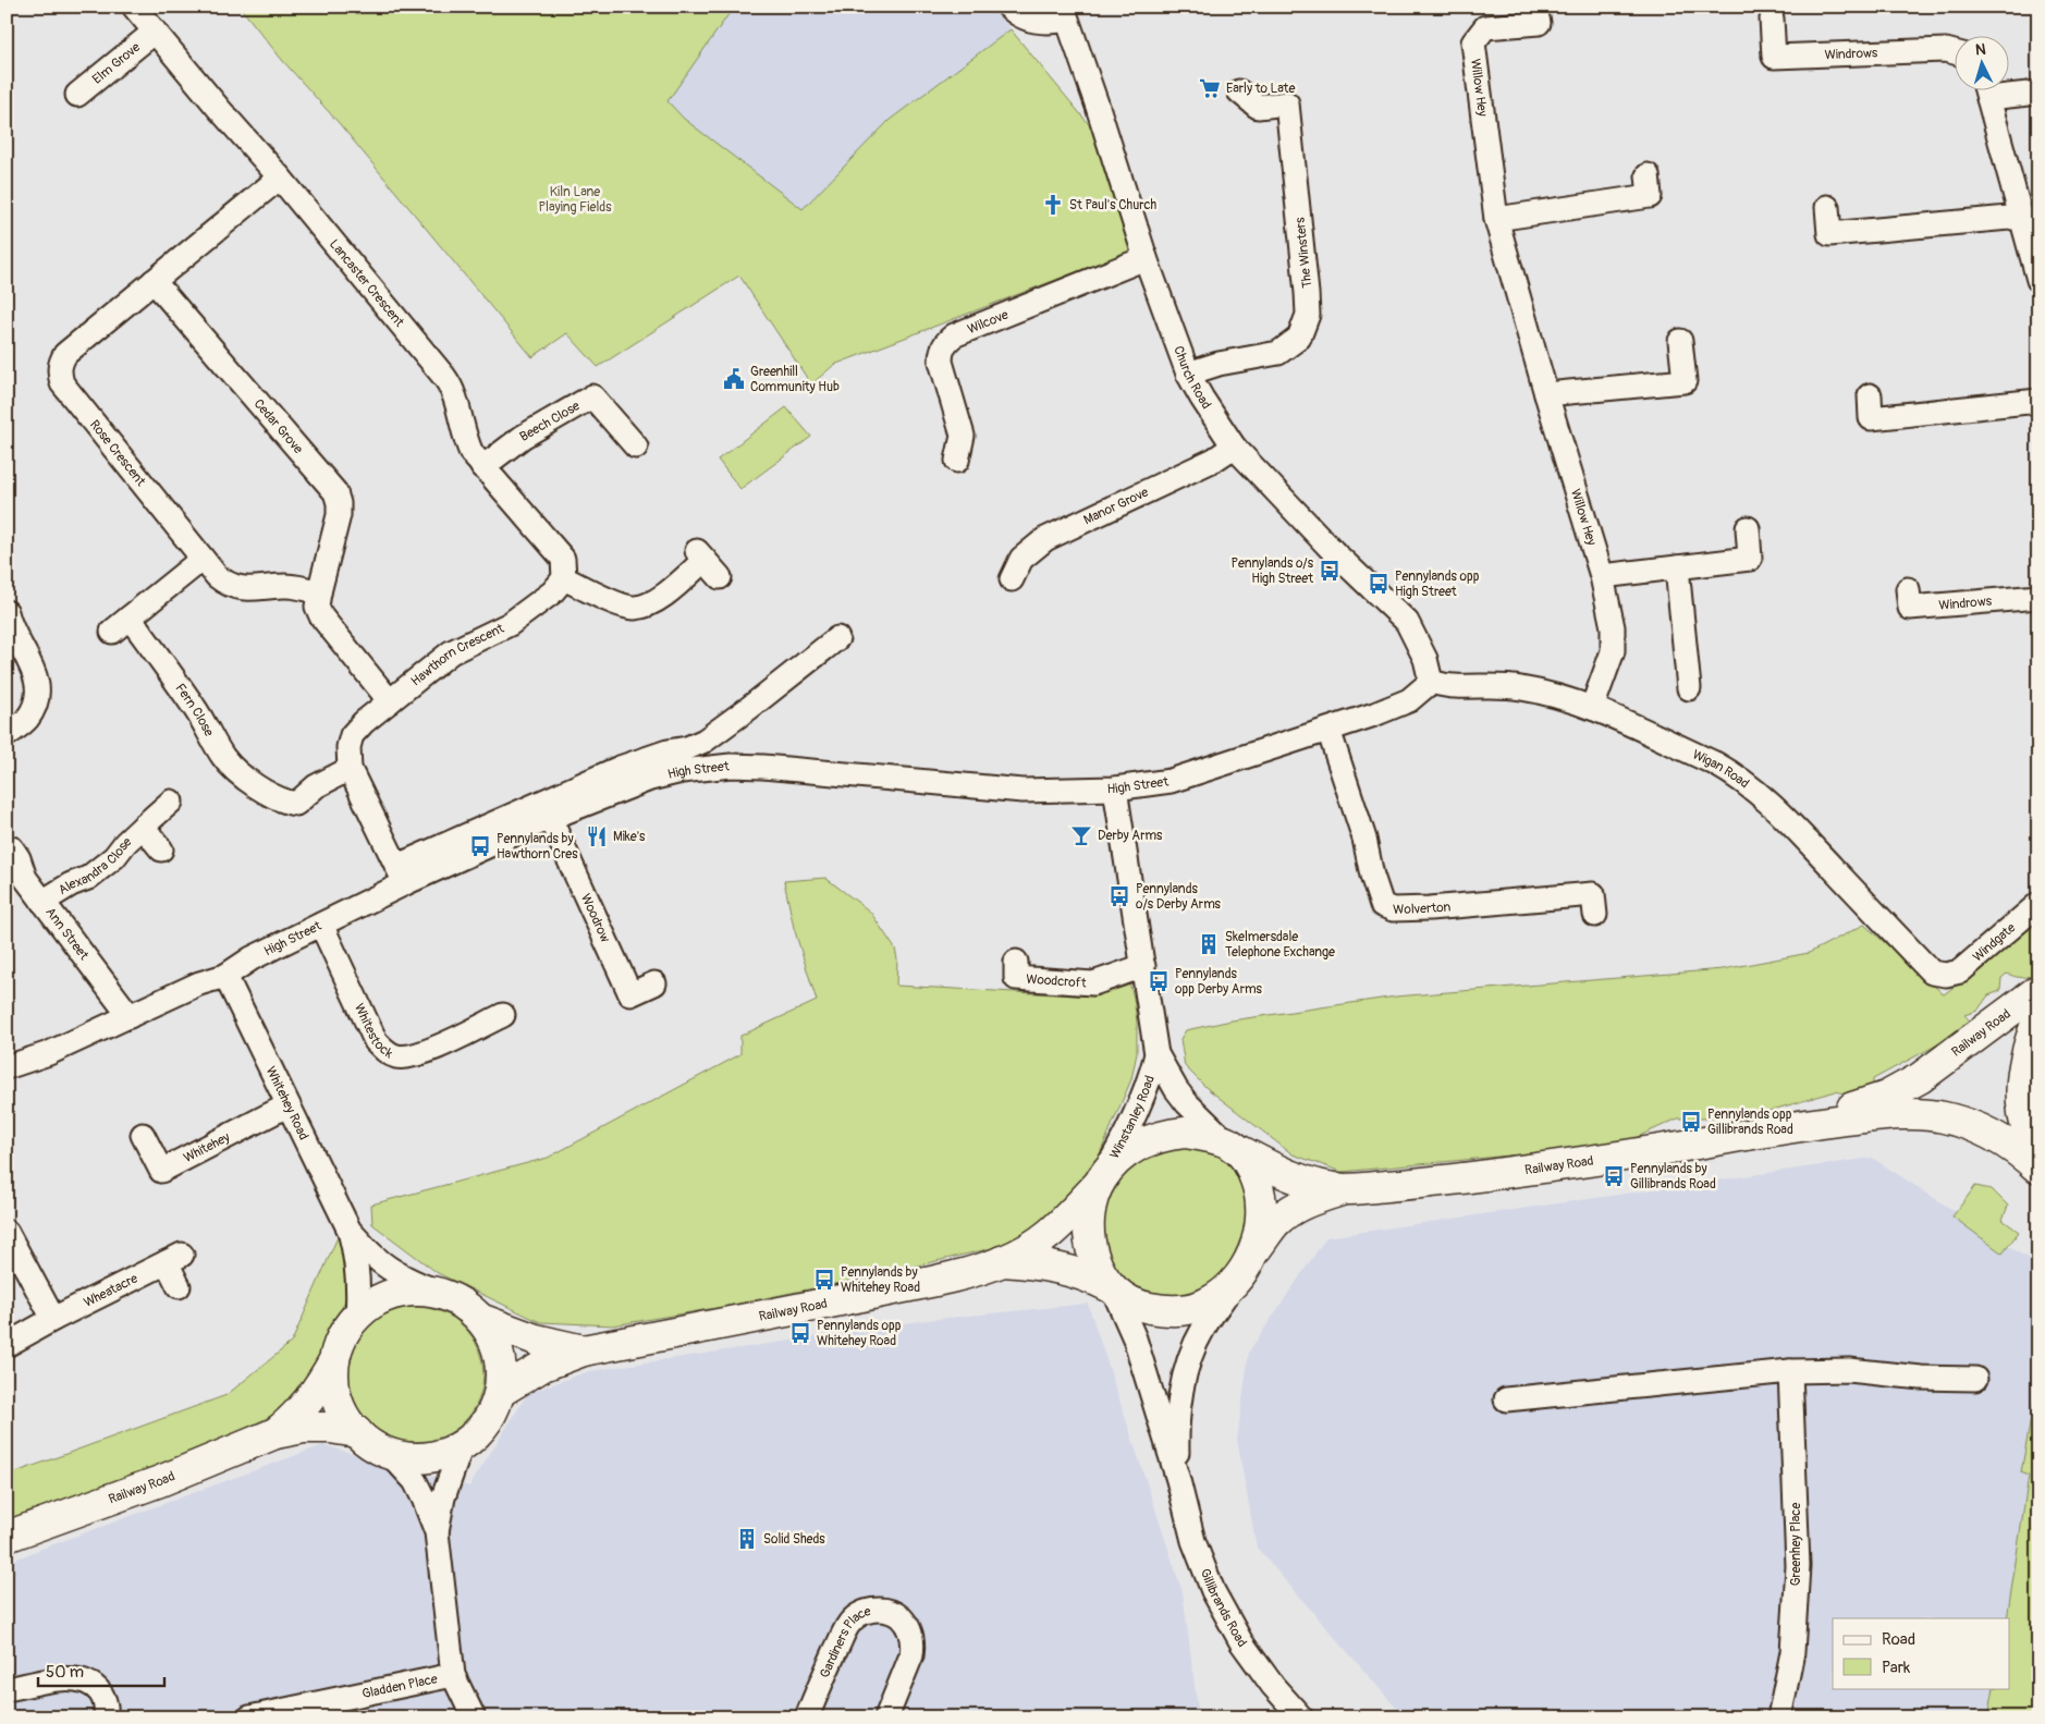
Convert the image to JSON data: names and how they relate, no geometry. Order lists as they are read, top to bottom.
{
  "streets": {
    "main road": ["Railway Road"],
    "street": [
      "Windrows",
      "Elm Grove",
      "Willow Hey",
      "The Winsters",
      "Lancaster Crescent",
      "Wilcove",
      "Church Road",
      "Beech Close",
      "Cedar Grove",
      "Rose Crescent",
      "Manor Grove",
      "Hawthorn Crescent",
      "Fern Close",
      "Wigan Road",
      "High Street",
      "Alexandra Close",
      "Wolverton",
      "Woodrow",
      "Ann Street",
      "Windgate",
      "Woodcroft",
      "Whitestock",
      "Whitehey Road",
      "Winstanley Road",
      "Whitehey",
      "Wheatacre",
      "Greenhey Place",
      "Gillibrands Road",
      "Gardiners Place",
      "Gladden Place"
    ]
  },
  "crossings": [
    ["Elm Grove", "Lancaster Crescent"],
    ["Willow Hey", "Wigan Road"],
    ["The Winsters", "Church Road"],
    ["Lancaster Crescent", "Beech Close"],
    ["Lancaster Crescent", "Rose Crescent"],
    ["Lancaster Crescent", "Hawthorn Crescent"],
    ["Wilcove", "Church Road"],
    ["Church Road", "Manor Grove"],
    ["Church Road", "Wigan Road"],
    ["Church Road", "High Street"],
    ["Cedar Grove", "Rose Crescent"],
    ["Rose Crescent", "Fern Close"],
    ["Hawthorn Crescent", "Fern Close"],
    ["Hawthorn Crescent", "High Street"],
    ["Wigan Road", "High Street"],
    ["Wigan Road", "Windgate"],
    ["High Street", "Wolverton"],
    ["High Street", "Woodrow"],
    ["High Street", "Ann Street"],
    ["High Street", "Whitestock"],
    ["High Street", "Whitehey Road"],
    ["High Street", "Winstanley Road"],
    ["Alexandra Close", "Ann Street"],
    ["Woodcroft", "Winstanley Road"],
    ["Railway Road", "Winstanley Road"],
    ["Railway Road", "Gillibrands Road"],
    ["Whitehey Road", "Whitehey"],
    ["Winstanley Road", "Gillibrands Road"]
  ],
  "parks": ["Kiln Lane Playing Fields"],
  "places": {
    "supermarket": ["Early to Late"],
    "church": ["St Paul's Church"],
    "public building": ["Greenhill Community Hub"],
    "bus stop": [
      "Pennylands o/s High Street",
      "Pennylands opp High Street",
      "Pennylands by Hawthorn Cres",
      "Pennylands o/s Derby Arms",
      "Pennylands opp Derby Arms",
      "Pennylands opp Gillibrands Road",
      "Pennylands by Gillibrands Road",
      "Pennylands by Whitehey Road",
      "Pennylands opp Whitehey Road"
    ],
    "bar": ["Derby Arms"],
    "restaurant": ["Mike's"],
    "building": ["Skelmersdale Telephone Exchange", "Solid Sheds"]
  },
  "legend": ["Road", "Park"],
  "scale_bar": "50 m",
  "north": "top"
}
